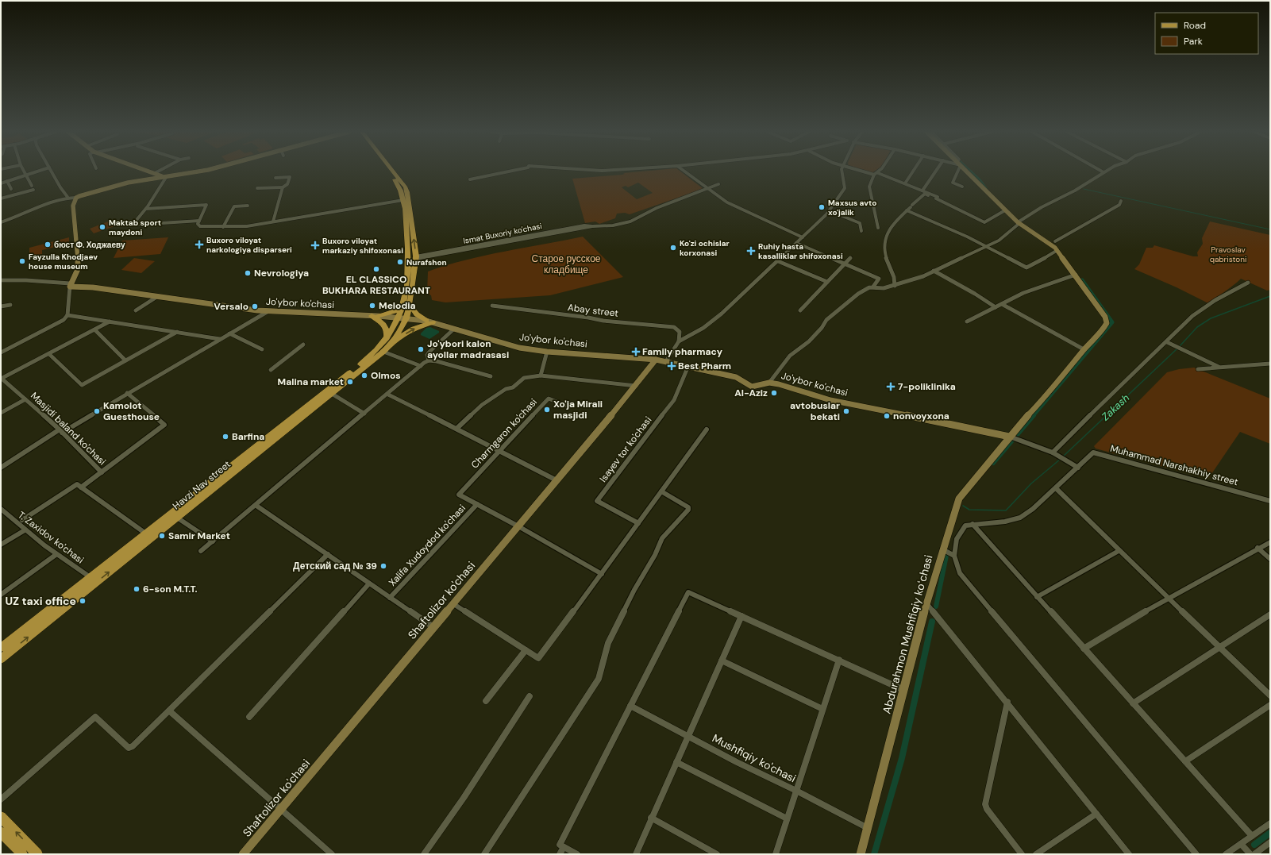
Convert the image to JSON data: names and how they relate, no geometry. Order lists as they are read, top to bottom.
{
  "streets": {
    "main road": ["Havzi Nav street"],
    "street": [
      "Ismat Buxoriy ko'chasi",
      "Jo'ybor ko'chasi",
      "Abay street",
      "Masjidi baland ko'chasi",
      "Charmgaron ko'chasi",
      "Isayev tor ko'chasi",
      "Muhammad Narshakhiy street",
      "T. Zaxidov ko'chasi",
      "Xalifa Xudoydod ko'chasi",
      "Shaftolizor ko'chasi",
      "Abdurahmon Mushfiqiy koʻchasi",
      "Mushfiqiy ko'chasi"
    ]
  },
  "crossings": [
    ["Jo'ybor ko'chasi", "Isayev tor ko'chasi"],
    ["Jo'ybor ko'chasi", "Havzi Nav street"],
    ["Jo'ybor ko'chasi", "Shaftolizor ko'chasi"],
    ["Jo'ybor ko'chasi", "Abdurahmon Mushfiqiy koʻchasi"],
    ["Charmgaron ko'chasi", "Xalifa Xudoydod ko'chasi"],
    ["Havzi Nav street", "T. Zaxidov ko'chasi"],
    ["Abdurahmon Mushfiqiy koʻchasi", "Mushfiqiy ko'chasi"]
  ],
  "water": ["Zakash"],
  "parks": ["Pravoslav qabristoni", "Старое русское кладбище"],
  "places": {
    "other": [
      "Maxsus avto xo'jalik",
      "Maktab sport maydoni",
      "бюст Ф. Ходжаеву",
      "Ko'zi ochislar korxonasi",
      "Fayzulla Khodjaev house museum",
      "Nurafshon",
      "EL CLASSICO BUKHARA RESTAURANT",
      "Nevrologiya",
      "Melodia",
      "Versalo",
      "Jo'ybori kalon ayollar madrasasi",
      "Olmos",
      "Malina market",
      "Al-Aziz",
      "Xo'ja Mirali masjidi",
      "Kamolot Guesthouse",
      "avtobuslar bekati",
      "nonvoyxona",
      "Barfina",
      "Samir Market",
      "Детский сад № 39",
      "6-son M.T.T.",
      "UZ taxi office"
    ],
    "health": [
      "Buxoro viloyat narkologiya disparseri",
      "Buxoro viloyat markaziy shifoxonasi",
      "Ruhiy hasta kasalliklar shifoxonasi",
      "Family pharmacy",
      "Best Pharm",
      "7-poliklinika"
    ]
  },
  "legend": ["Road", "Park"]
}
